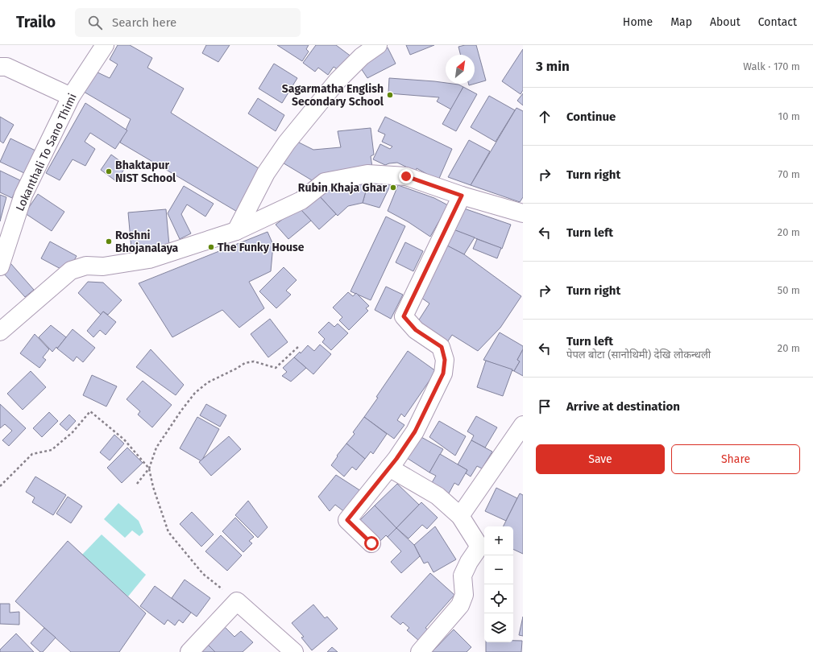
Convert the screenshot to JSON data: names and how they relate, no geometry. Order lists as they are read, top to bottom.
{
  "streets": {
    "street": ["Lokanthali To Sano Thimi"]
  },
  "places": [
    "Sagarmatha English Secondary School",
    "Bhaktapur NIST School",
    "Rubin Khaja Ghar",
    "Roshni Bhojanalaya",
    "The Funky House"
  ],
  "north": "top right",
  "page": {
    "header": "Trailo",
    "search": "Search here",
    "nav": [
      "Home",
      "Map",
      "About",
      "Contact"
    ],
    "heading": ["3 min", "Walk · 170 m"],
    "list": [
      ["Continue", "10 m"],
      ["Turn right", "70 m"],
      ["Turn left", "20 m"],
      ["Turn right", "50 m"],
      ["Turn left", "पेपल बोटा (सानोथिमी) देखि लोकन्थली", "20 m"],
      "Arrive at destination"
    ],
    "buttons": ["Save", "Share"],
    "map_buttons": ["+", "−"]
  }
}
